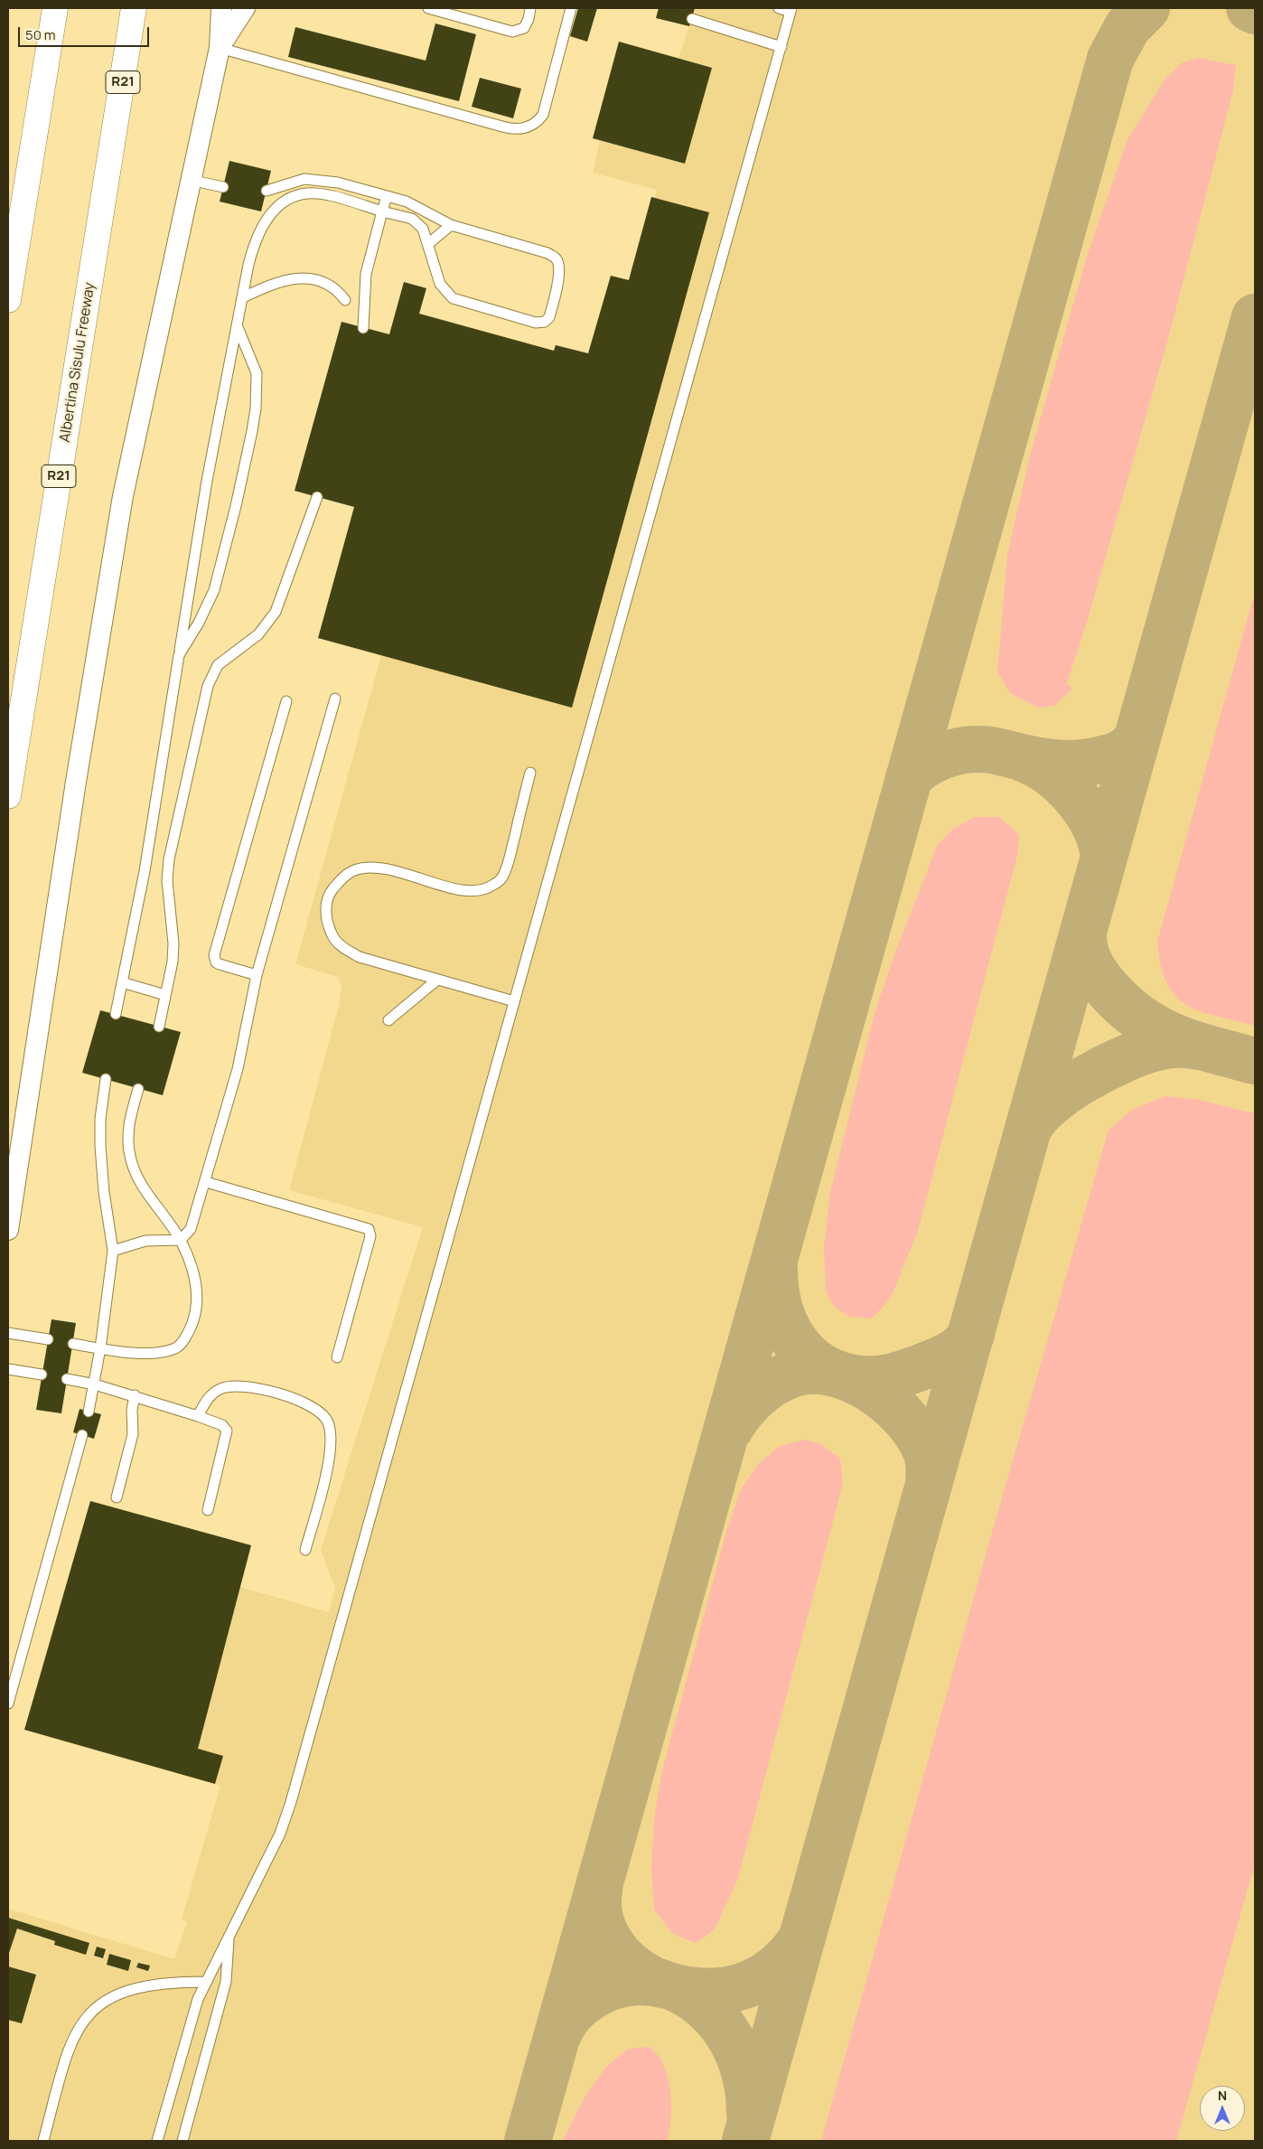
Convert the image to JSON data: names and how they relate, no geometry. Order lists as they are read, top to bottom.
{
  "streets": {
    "highway": ["R21", "Albertina Sisulu Freeway"]
  },
  "scale_bar": "50 m",
  "north": "top"
}
